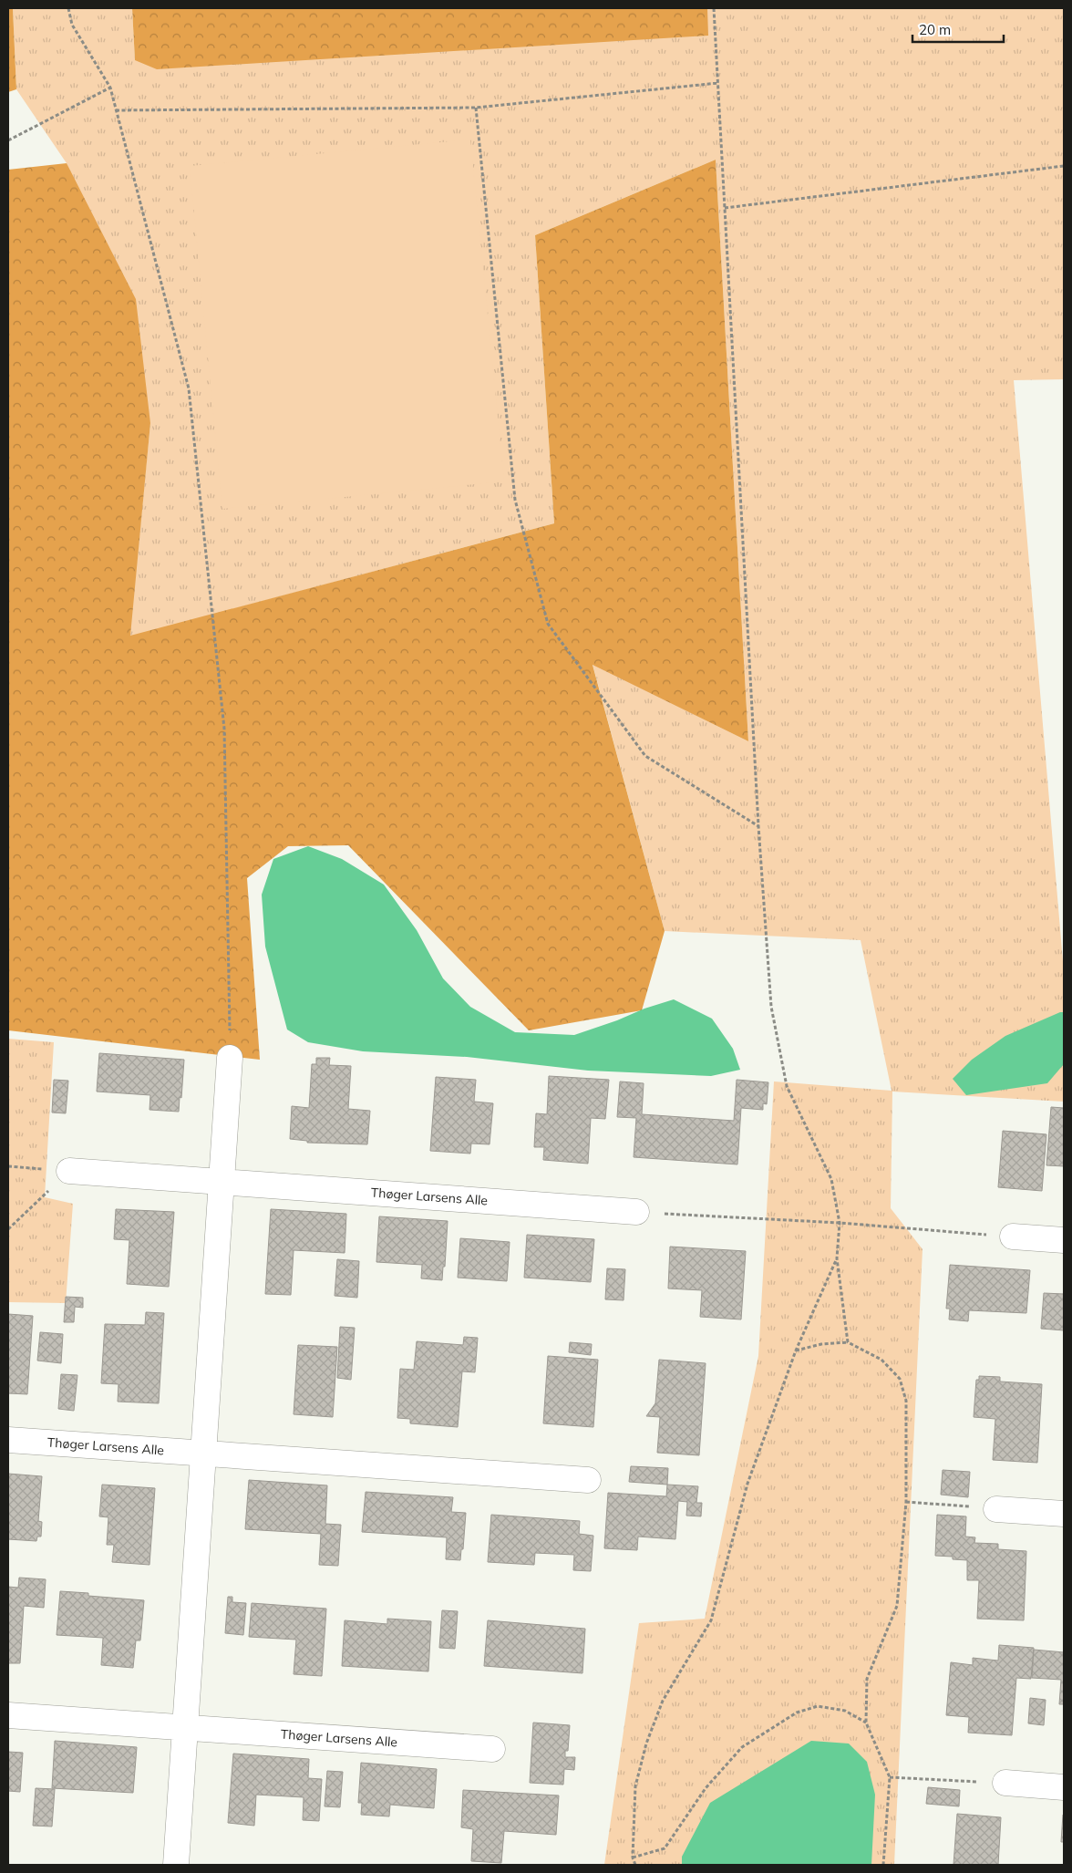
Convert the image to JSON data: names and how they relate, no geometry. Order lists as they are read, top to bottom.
{
  "streets": {
    "street": ["Thøger Larsens Alle"]
  },
  "scale_bar": "20 m"
}
